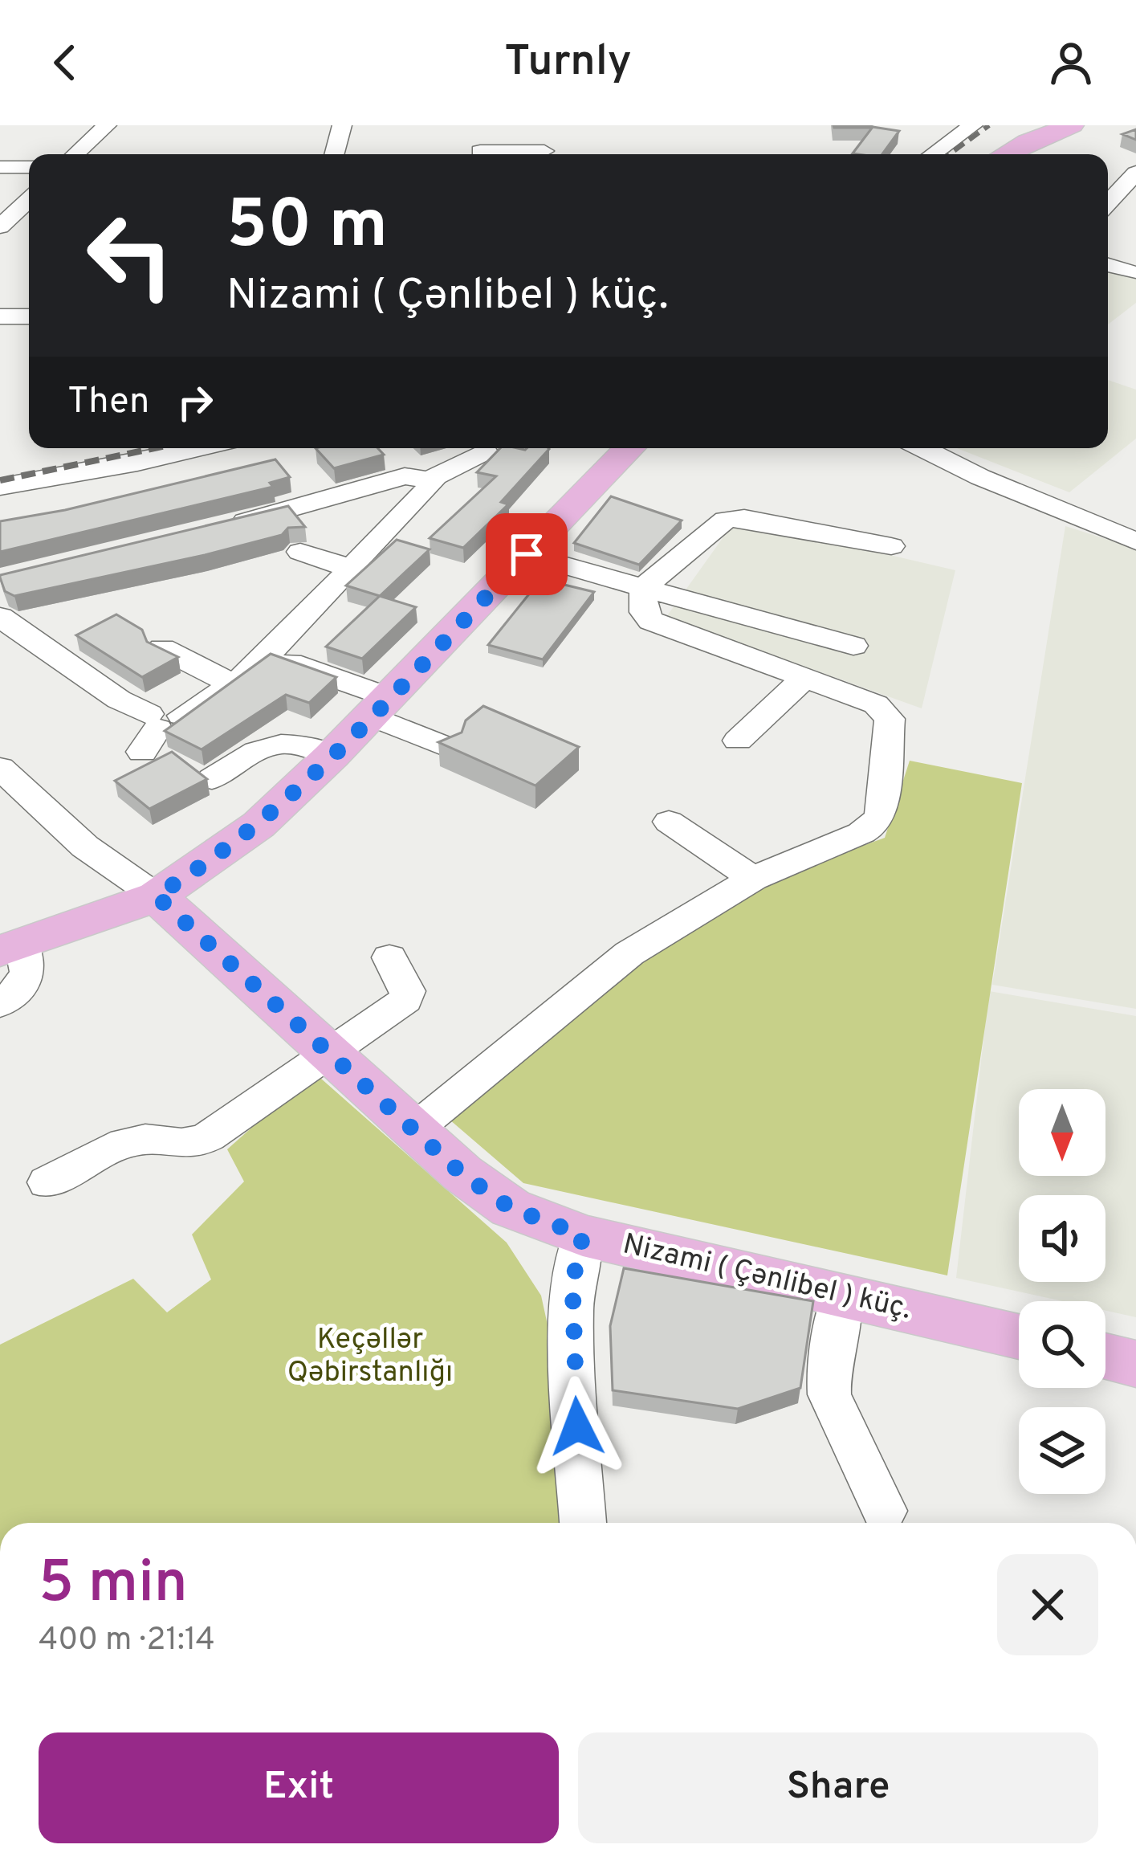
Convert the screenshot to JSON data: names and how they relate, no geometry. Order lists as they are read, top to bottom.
{
  "streets": {
    "main road": ["Nizami ( Çənlibel ) küç."]
  },
  "parks": ["Keçəllər Qəbirstanlığı"],
  "north": "bottom",
  "page": {
    "header": "Turnly",
    "turn": ["50 m", "Nizami ( Çənlibel ) küç."],
    "then": "Then",
    "heading": ["5 min", "400 m · 21:14"],
    "buttons": ["Exit", "Share"]
  }
}
